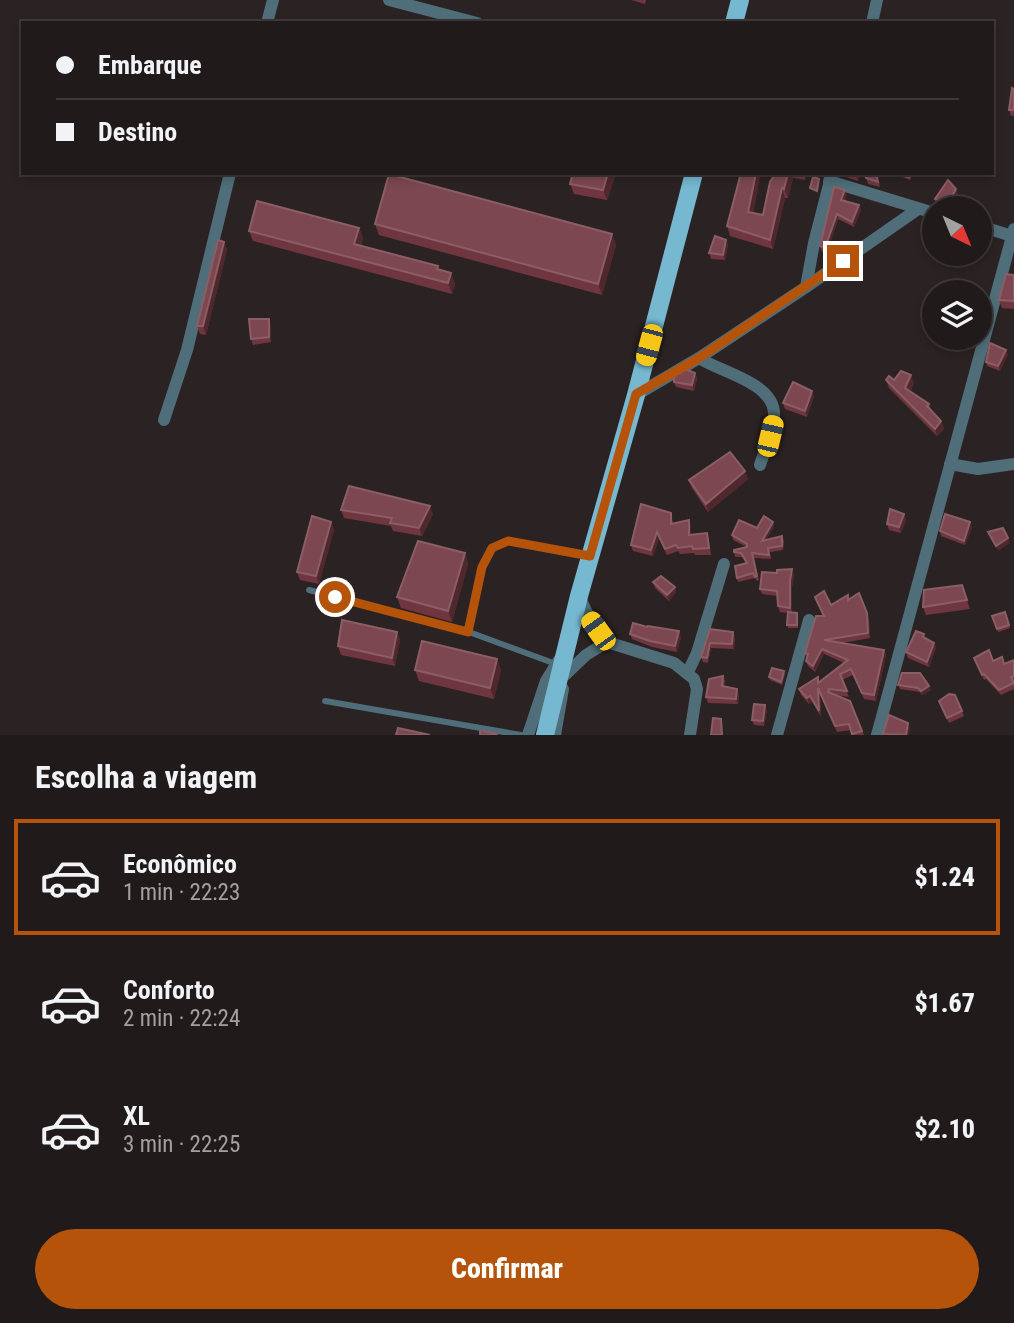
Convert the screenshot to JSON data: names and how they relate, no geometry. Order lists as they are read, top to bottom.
{
  "north": "bottom right",
  "page": {
    "banner": ["Embarque", "Destino"],
    "heading": "Escolha a viagem",
    "list": [
      {
        "name": "Econômico",
        "note": "1 min · 22:23",
        "value": "$1.24"
      },
      {
        "name": "Conforto",
        "note": "2 min · 22:24",
        "value": "$1.67"
      },
      {
        "name": "XL",
        "note": "3 min · 22:25",
        "value": "$2.10"
      }
    ],
    "buttons": "Confirmar"
  }
}
